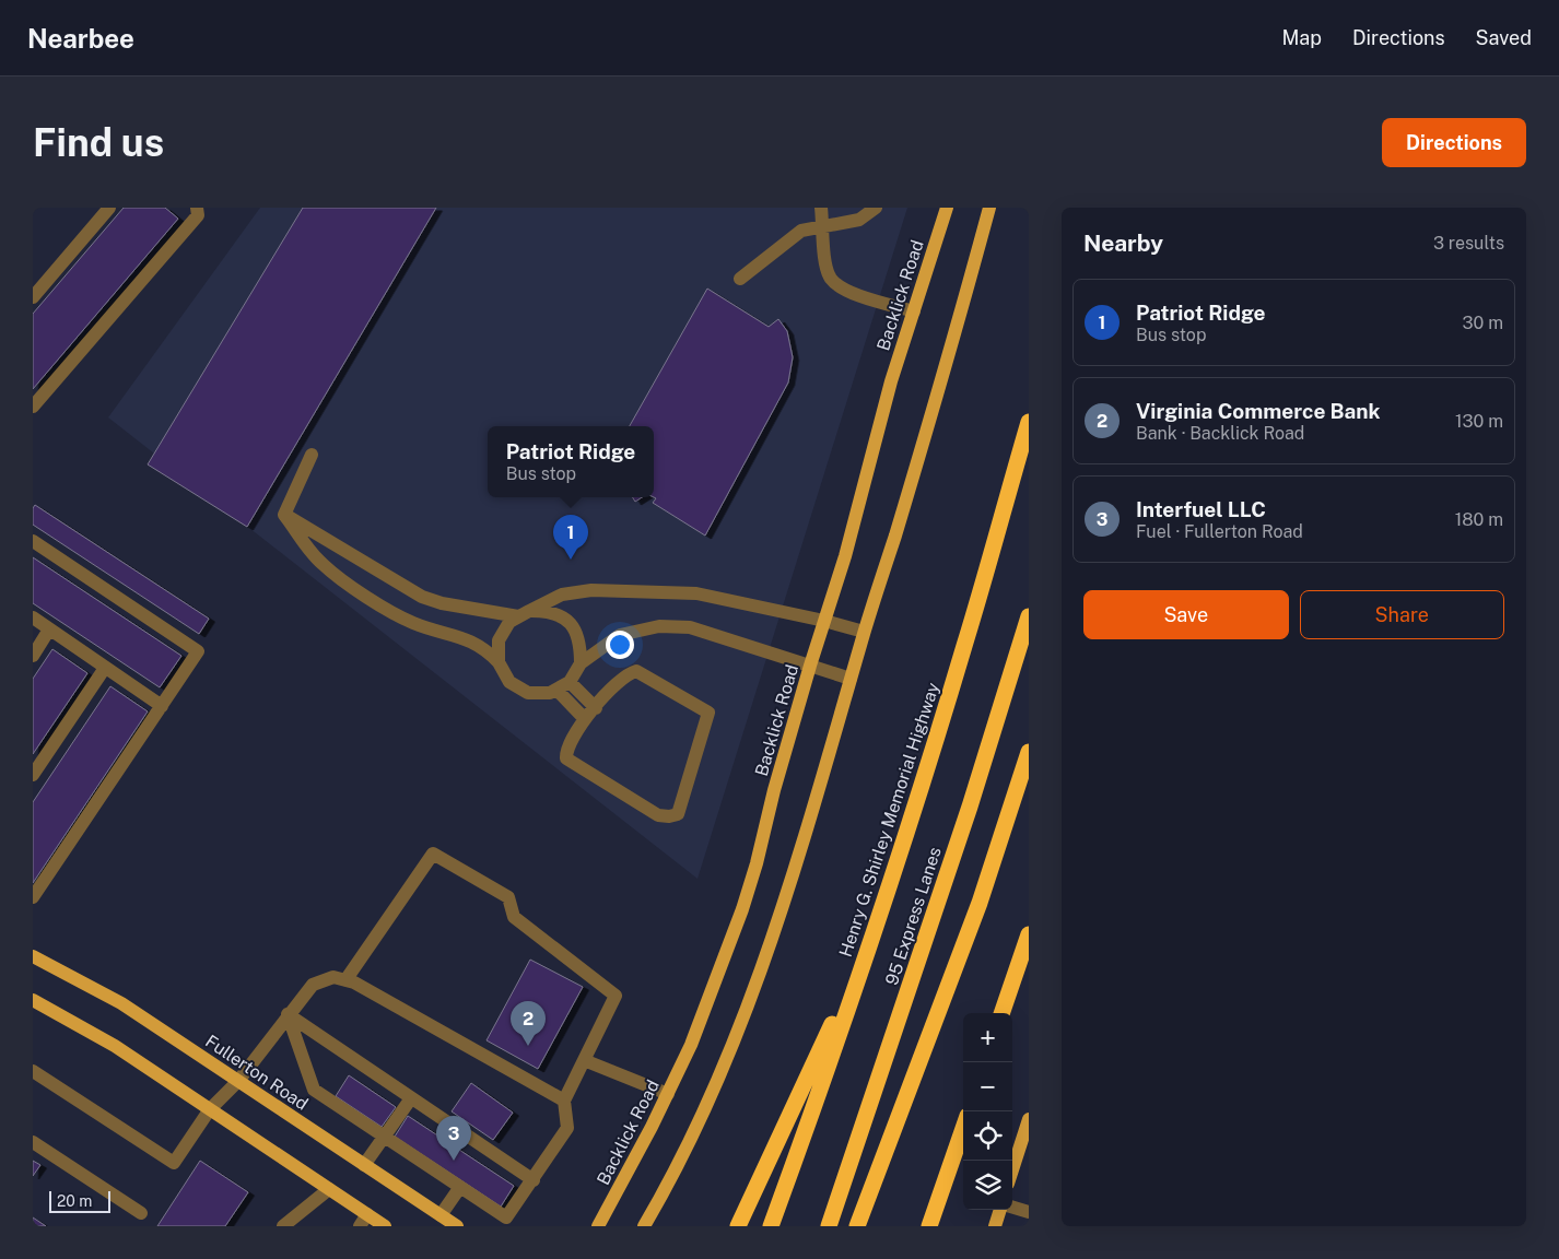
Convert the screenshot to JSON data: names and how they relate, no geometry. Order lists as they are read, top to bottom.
{
  "streets": {
    "highway": ["Henry G. Shirley Memorial Highway", "95 Express Lanes"],
    "main road": ["Backlick Road", "Fullerton Road"]
  },
  "scale_bar": "20 m",
  "page": {
    "header": "Nearbee",
    "nav": ["Map", "Directions", "Saved"],
    "buttons": [
      "Directions",
      ["Save", "Share"]
    ],
    "title": "Find us",
    "heading": ["Nearby", "3 results"],
    "list": [
      {
        "mark": "1",
        "name": "Patriot Ridge",
        "note": "Bus stop",
        "value": "30 m"
      },
      {
        "mark": "2",
        "name": "Virginia Commerce Bank",
        "note": "Bank · Backlick Road",
        "value": "130 m"
      },
      {
        "mark": "3",
        "name": "Interfuel LLC",
        "note": "Fuel · Fullerton Road",
        "value": "180 m"
      }
    ],
    "popup": ["Patriot Ridge", "Bus stop"],
    "pins": ["1", "2", "3"],
    "map_buttons": ["+", "−"],
    "scale": "20 m"
  }
}
